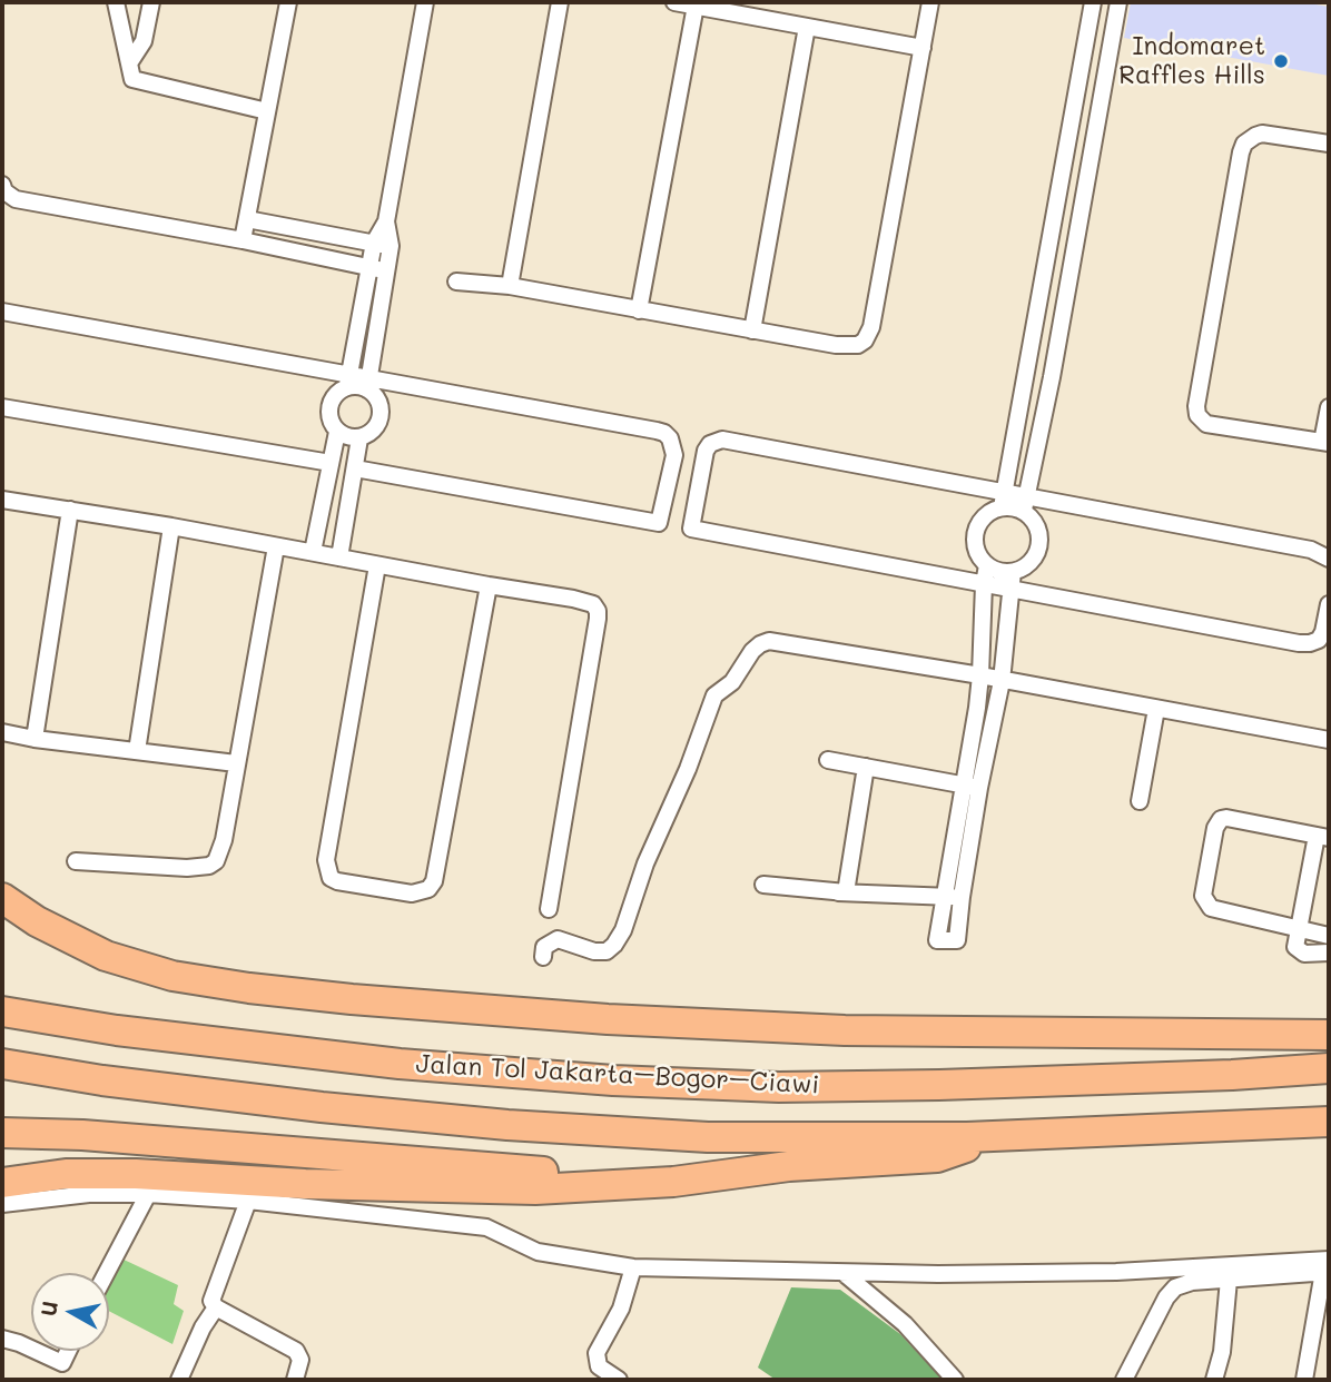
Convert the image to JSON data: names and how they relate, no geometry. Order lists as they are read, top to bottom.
{
  "streets": {
    "highway": ["Jalan Tol Jakarta–Bogor–Ciawi"]
  },
  "places": ["Indomaret Raffles Hills"],
  "north": "left"
}
